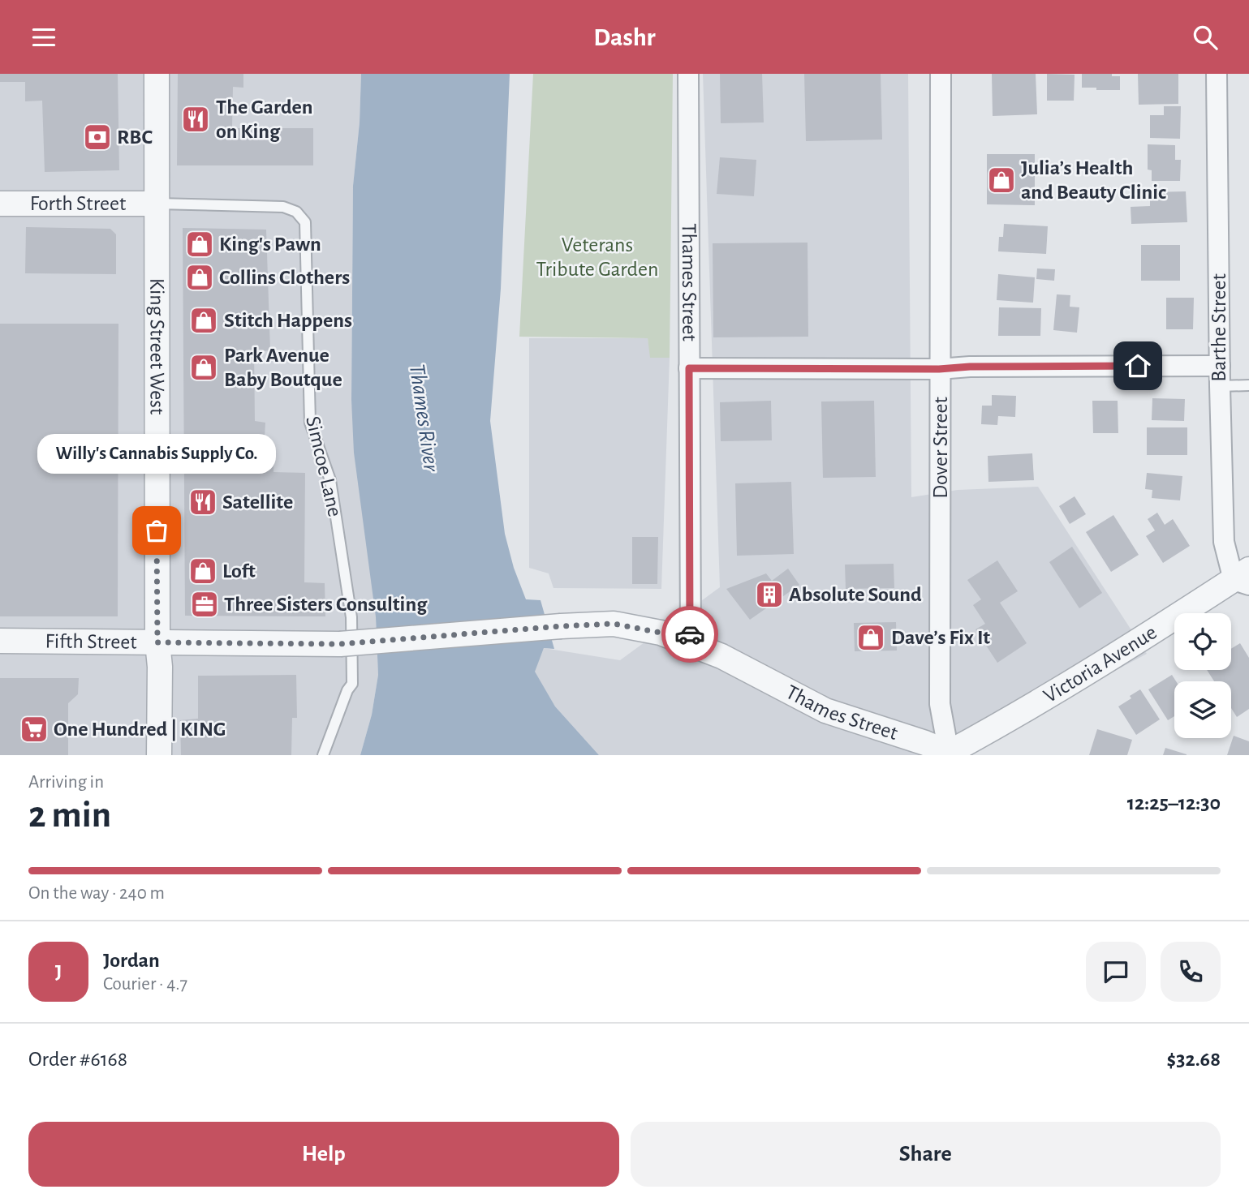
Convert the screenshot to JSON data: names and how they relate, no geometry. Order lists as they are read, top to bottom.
{
  "streets": {
    "street": [
      "Forth Street",
      "Thames Street",
      "Barthe Street",
      "King Street West",
      "Dover Street",
      "Fifth Street",
      "Victoria Avenue"
    ],
    "lane": ["Simcoe Lane"]
  },
  "crossings": [
    ["Forth Street", "King Street West"],
    ["Forth Street", "Simcoe Lane"],
    ["Thames Street", "Dover Street"],
    ["Thames Street", "Fifth Street"],
    ["Thames Street", "Victoria Avenue"],
    ["Barthe Street", "Victoria Avenue"],
    ["King Street West", "Simcoe Lane"],
    ["King Street West", "Fifth Street"],
    ["Dover Street", "Victoria Avenue"]
  ],
  "water": ["Thames River"],
  "parks": ["Veterans Tribute Garden"],
  "places": {
    "restaurant": ["The Garden on King", "Satellite"],
    "bank": ["RBC"],
    "shop": [
      "Julia’s Health and Beauty Clinic",
      "King's Pawn",
      "Collins Clothers",
      "Stitch Happens",
      "Park Avenue Baby Boutque",
      "Loft",
      "Dave’s Fix It"
    ],
    "other": ["Willy's Cannabis Supply Co."],
    "building": ["Absolute Sound"],
    "office": ["Three Sisters Consulting"],
    "supermarket": ["One Hundred | KING"]
  },
  "page": {
    "header": "Dashr",
    "bubble": "Willy's Cannabis Supply Co.",
    "heading": ["2 min", "Arriving in", "12:25–12:30"],
    "panel": [
      "Jordan",
      "Courier · 4.7",
      "Order #6168",
      "$32.68"
    ],
    "bar": "On the way · 240 m",
    "round": "J",
    "buttons": ["Help", "Share"]
  }
}
